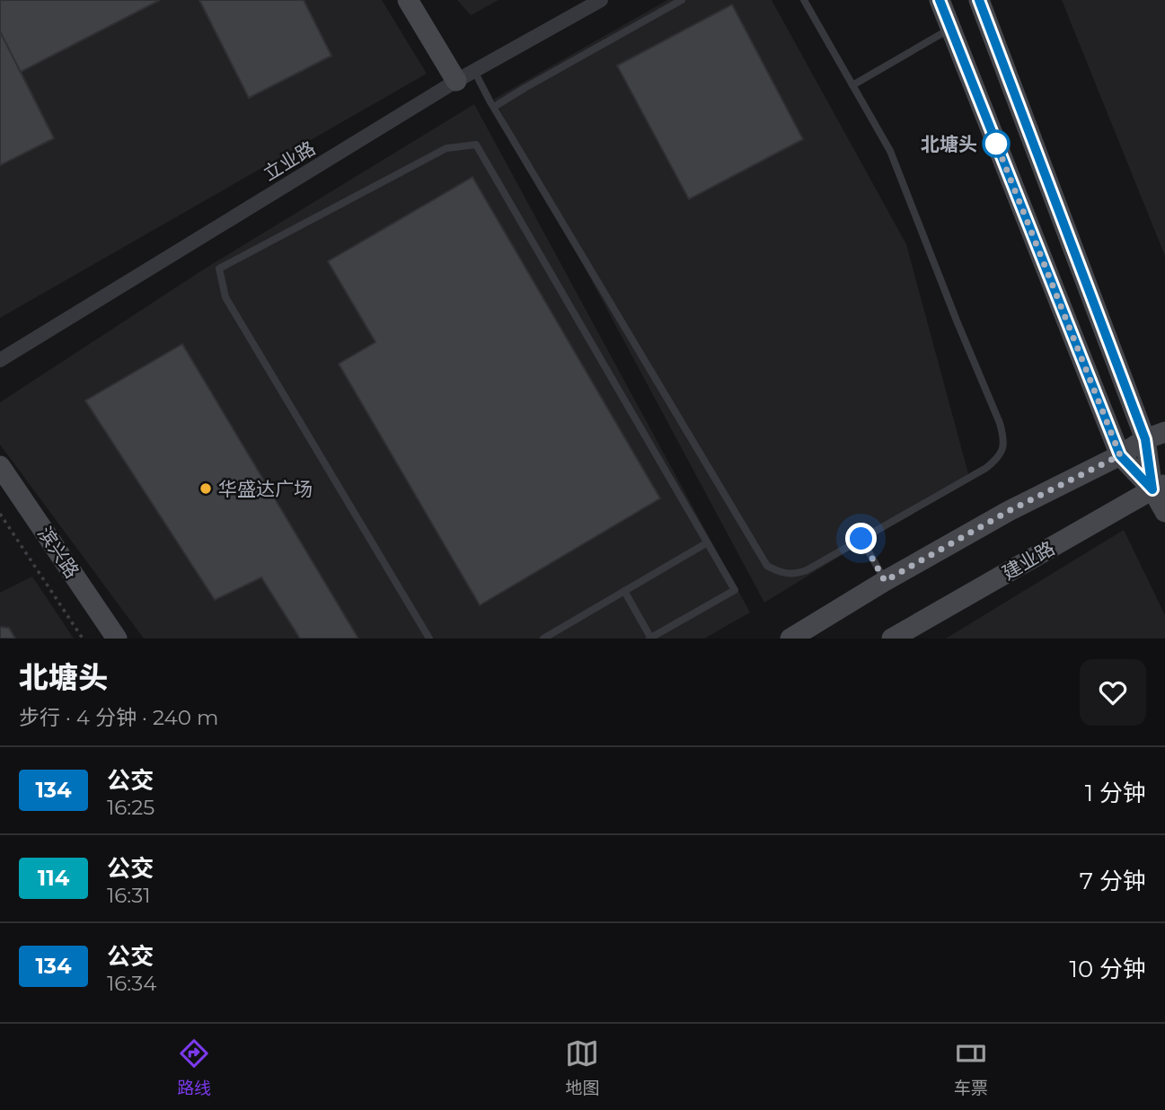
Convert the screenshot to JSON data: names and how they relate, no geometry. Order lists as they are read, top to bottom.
{
  "streets": {
    "main road": ["滨兴路", "建业路"],
    "street": ["立业路"]
  },
  "places": ["北塘头", "华盛达广场"],
  "lines": ["bus line 134"],
  "page": {
    "heading": ["北塘头", "步行 · 4 分钟 · 240 m"],
    "list": [
      {
        "mark": "134",
        "name": "公交",
        "note": "16:25",
        "value": "1 分钟"
      },
      {
        "mark": "114",
        "name": "公交",
        "note": "16:31",
        "value": "7 分钟"
      },
      {
        "mark": "134",
        "name": "公交",
        "note": "16:34",
        "value": "10 分钟"
      }
    ],
    "tabs": ["路线", "地图", "车票"]
  }
}
